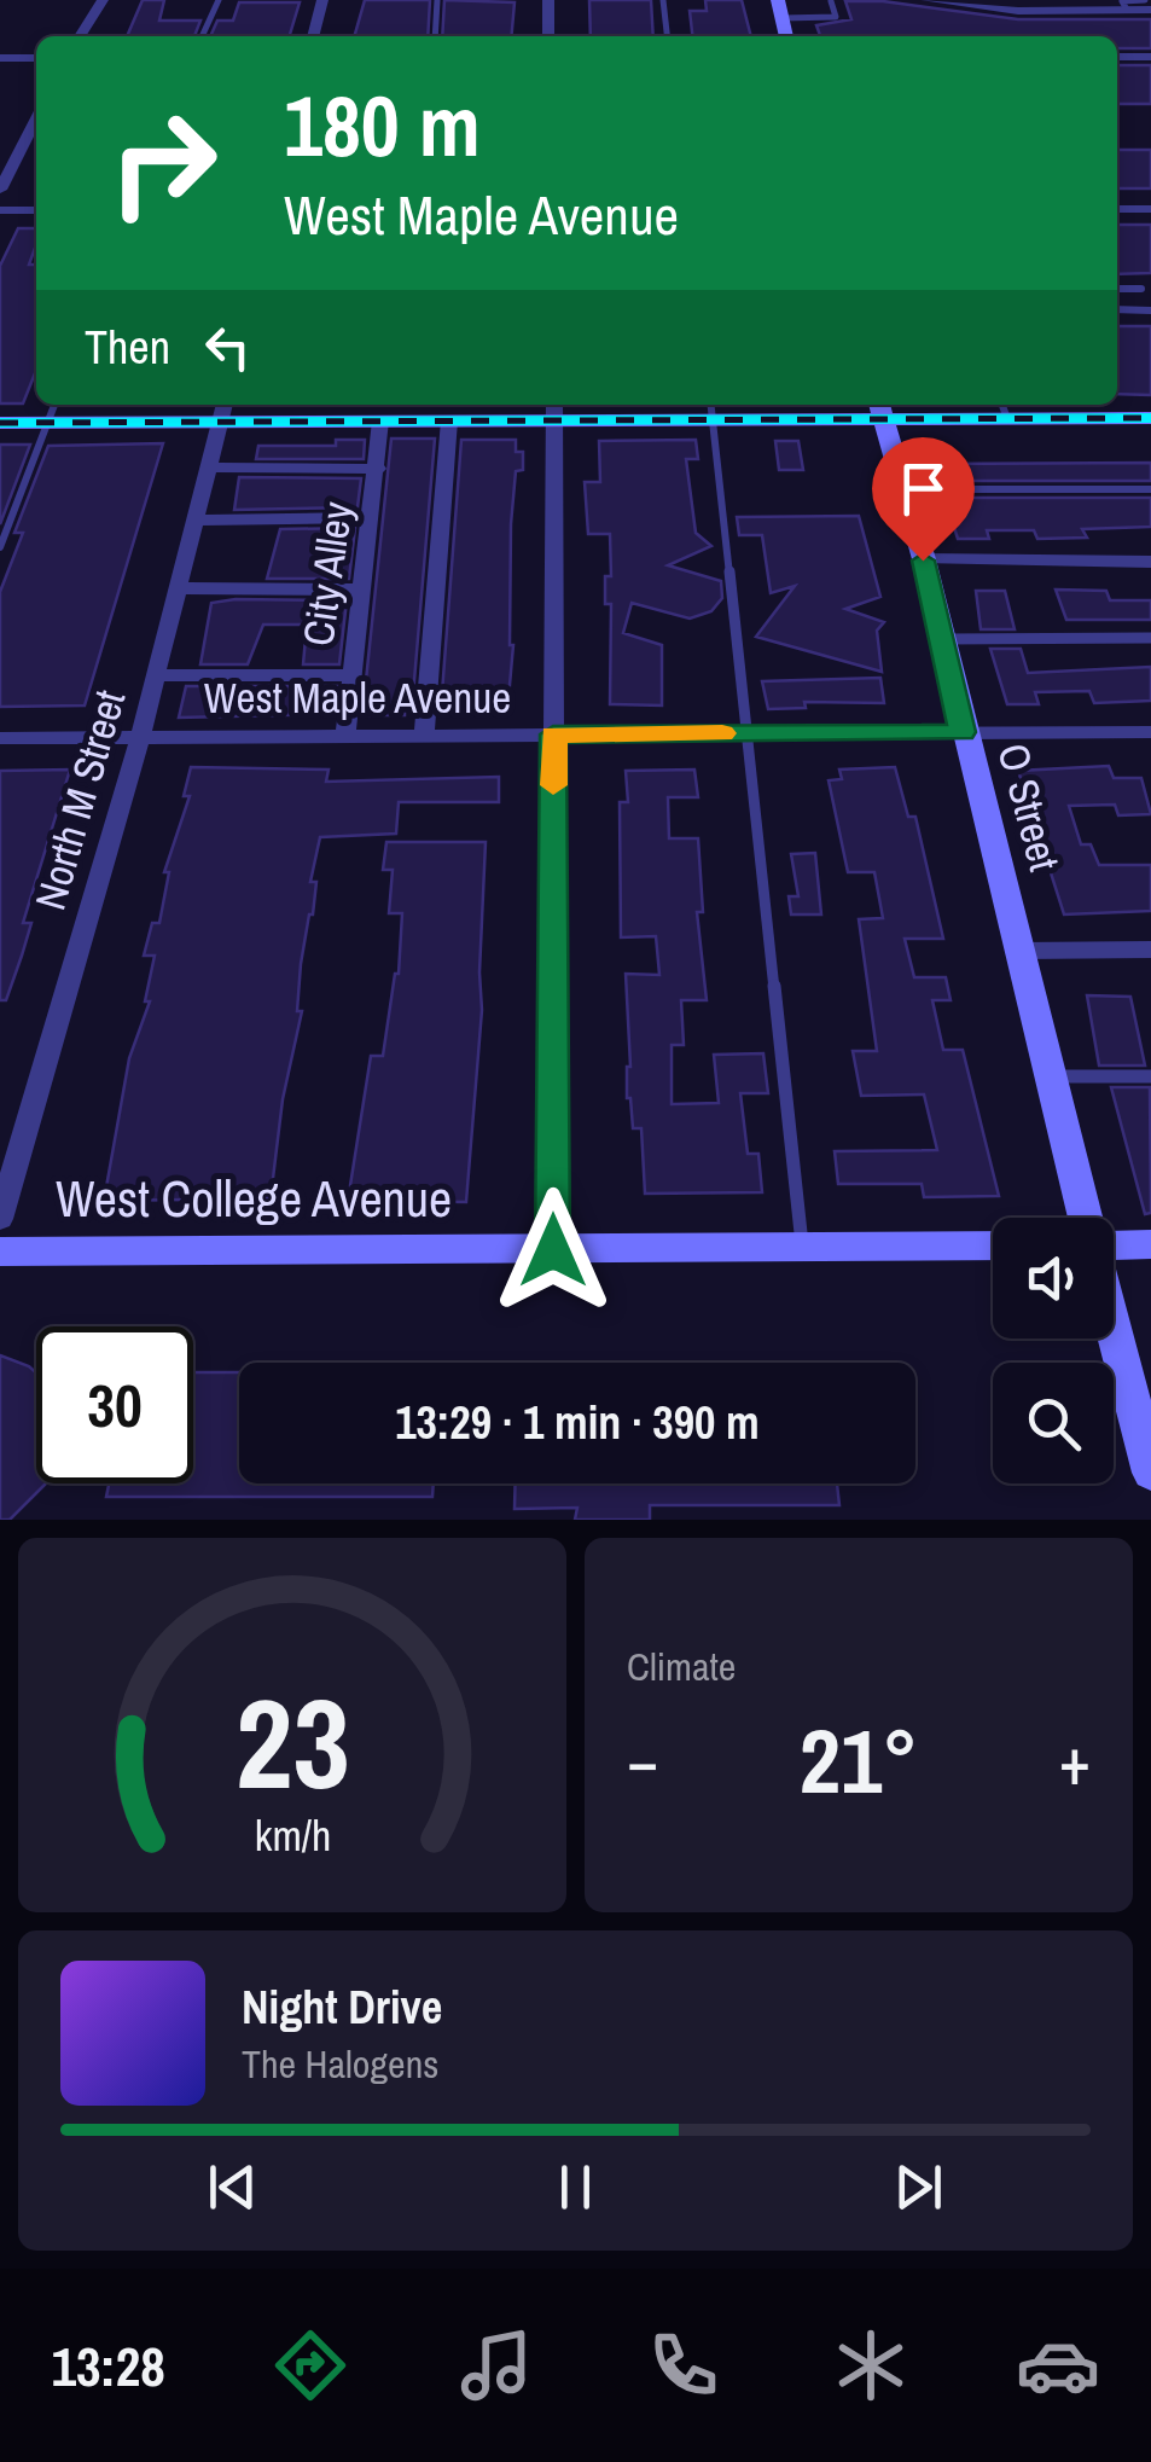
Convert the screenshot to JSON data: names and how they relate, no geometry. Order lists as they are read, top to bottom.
{
  "streets": {
    "street": [
      "City Alley",
      "West Maple Avenue",
      "North M Street",
      "O Street",
      "West College Avenue"
    ]
  },
  "crossings": [
    ["City Alley", "West Maple Avenue"],
    ["West Maple Avenue", "North M Street"],
    ["West Maple Avenue", "O Street"]
  ],
  "page": {
    "turn": ["180 m", "West Maple Avenue"],
    "then": "Then",
    "limit": "30",
    "trip": "13:29 · 1 min · 390 m",
    "tile": "Climate",
    "heat": ["−", "21°", "+"],
    "song": ["Night Drive", "The Halogens"],
    "tabs": "13:28",
    "gauge": ["23", "km/h"]
  }
}
